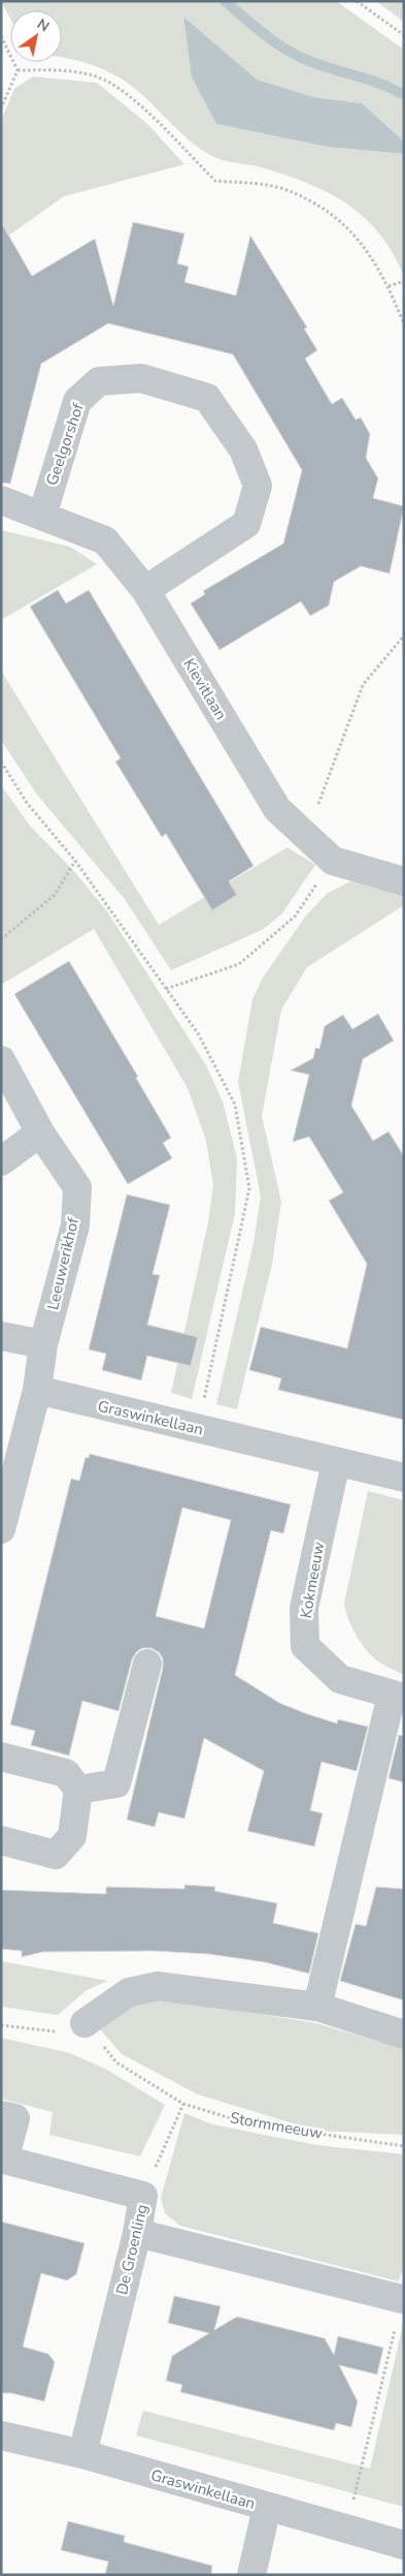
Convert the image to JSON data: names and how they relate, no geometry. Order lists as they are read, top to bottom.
{
  "streets": {
    "street": [
      "Geelgorshof",
      "Kievitlaan",
      "Leeuwerikhof",
      "Graswinkellaan",
      "Kokmeeuw",
      "De Groenling"
    ],
    "path": ["Stormmeeuw"]
  },
  "crossings": [
    ["Geelgorshof", "Kievitlaan"],
    ["Leeuwerikhof", "Graswinkellaan"],
    ["Graswinkellaan", "Kokmeeuw"],
    ["Graswinkellaan", "De Groenling"]
  ],
  "north": "top right"
}
